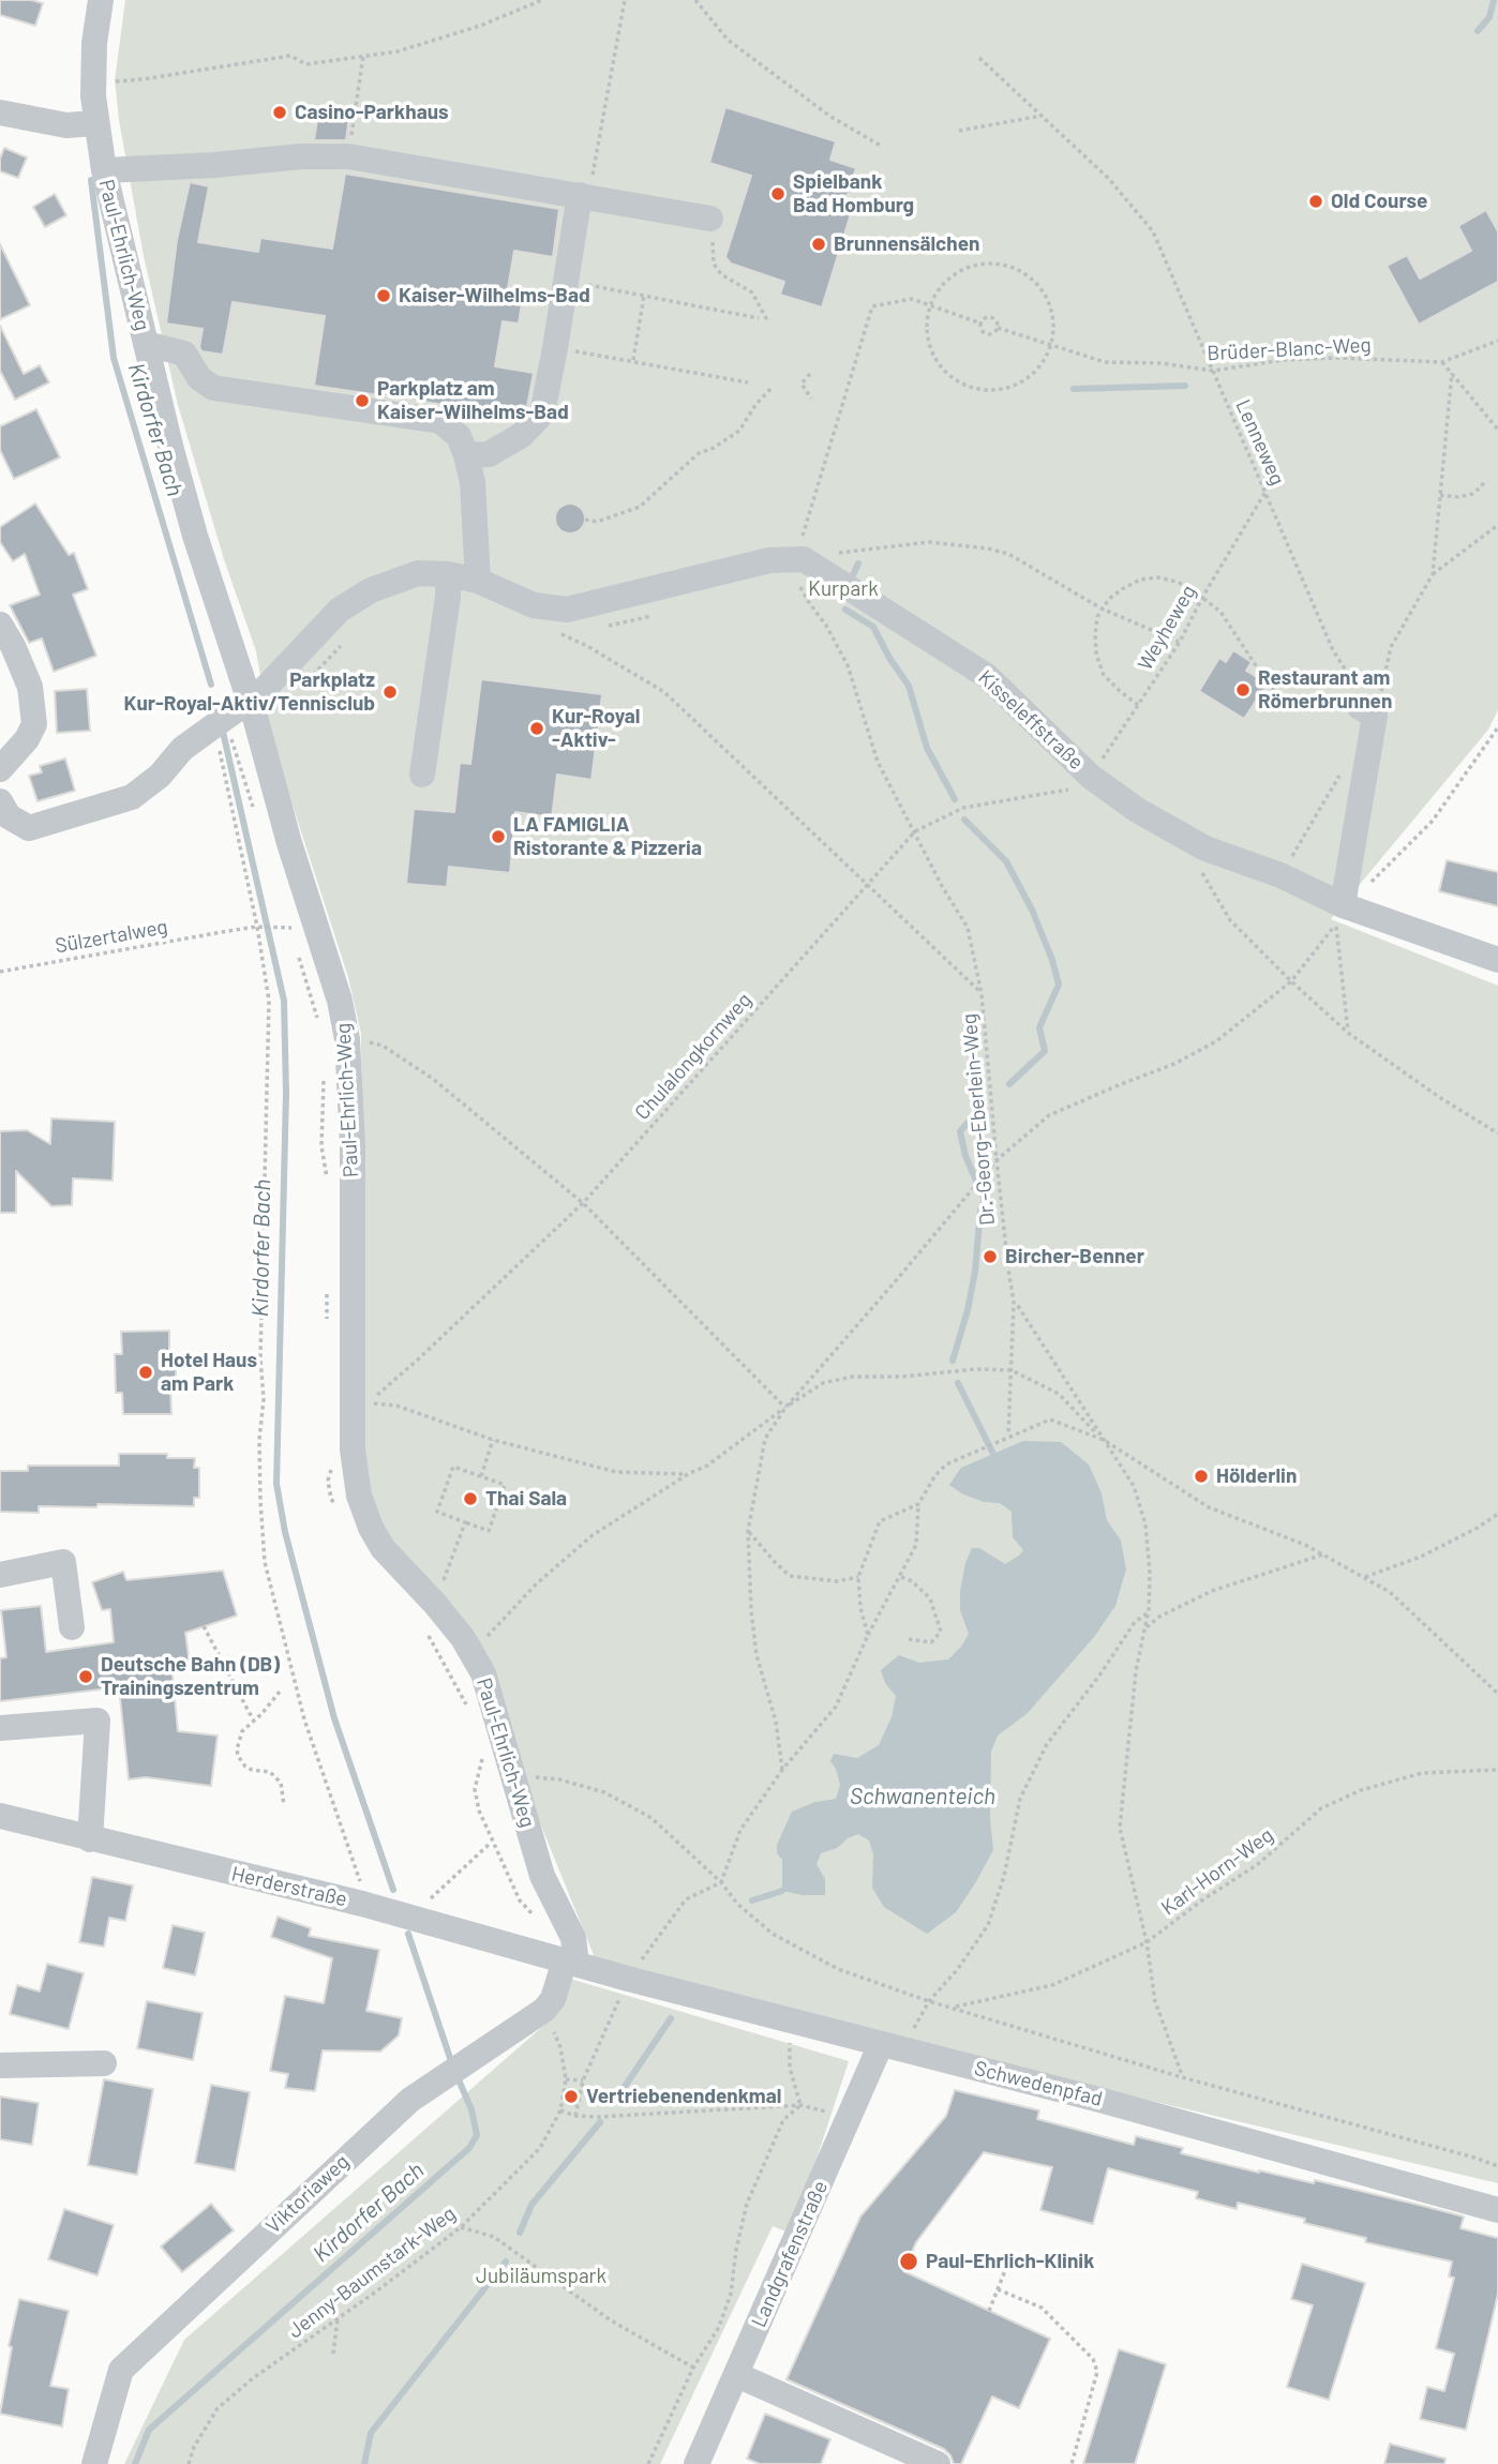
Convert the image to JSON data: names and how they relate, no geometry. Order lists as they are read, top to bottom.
{
  "streets": {
    "street": [
      "Paul-Ehrlich-Weg",
      "Kisseleffstraße",
      "Herderstraße",
      "Schwedenpfad",
      "Viktoriaweg",
      "Landgrafenstraße"
    ],
    "path": [
      "Brüder-Blanc-Weg",
      "Lenneweg",
      "Weyheweg",
      "Sülzertalweg",
      "Chulalongkornweg",
      "Dr.-Georg-Eberlein-Weg",
      "Karl-Horn-Weg",
      "Jenny-Baumstark-Weg"
    ]
  },
  "crossings": [
    ["Paul-Ehrlich-Weg", "Herderstraße"],
    ["Paul-Ehrlich-Weg", "Schwedenpfad"],
    ["Brüder-Blanc-Weg", "Lenneweg"],
    ["Lenneweg", "Weyheweg"],
    ["Weyheweg", "Kisseleffstraße"],
    ["Weyheweg", "Chulalongkornweg"],
    ["Kisseleffstraße", "Chulalongkornweg"],
    ["Kisseleffstraße", "Dr.-Georg-Eberlein-Weg"],
    ["Chulalongkornweg", "Dr.-Georg-Eberlein-Weg"],
    ["Herderstraße", "Schwedenpfad"],
    ["Schwedenpfad", "Landgrafenstraße"],
    ["Viktoriaweg", "Jenny-Baumstark-Weg"]
  ],
  "water": ["Kirdorfer Bach", "Schwanenteich"],
  "parks": ["Kurpark", "Jubiläumspark"],
  "places": [
    "Casino-Parkhaus",
    "Spielbank Bad Homburg",
    "Old Course",
    "Brunnensälchen",
    "Kaiser-Wilhelms-Bad",
    "Parkplatz am Kaiser-Wilhelms-Bad",
    "Restaurant am Römerbrunnen",
    "Parkplatz Kur-Royal-Aktiv/Tennisclub",
    "Kur-Royal -Aktiv-",
    "LA FAMIGLIA Ristorante & Pizzeria",
    "Bircher-Benner",
    "Hotel Haus am Park",
    "Hölderlin",
    "Thai Sala",
    "Deutsche Bahn (DB) Trainingszentrum",
    "Vertriebenendenkmal",
    "Paul-Ehrlich-Klinik"
  ]
}
